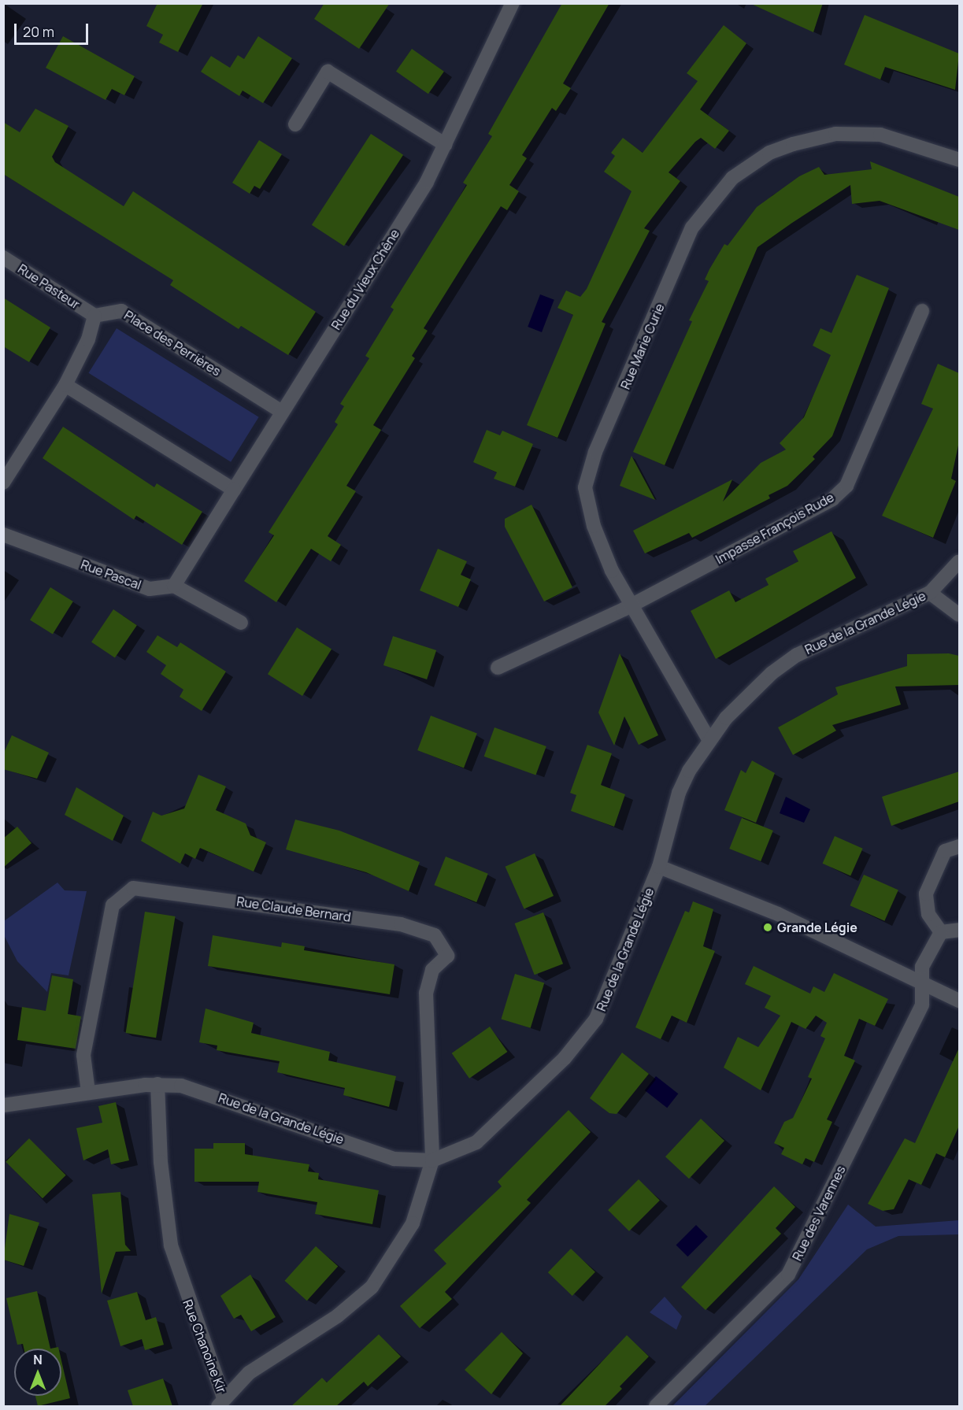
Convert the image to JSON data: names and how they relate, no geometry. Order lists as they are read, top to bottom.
{
  "streets": {
    "street": [
      "Rue du Vieux Chêne",
      "Rue Pasteur",
      "Place des Perrières",
      "Rue Marie Curie",
      "Impasse François Rude",
      "Rue Pascal",
      "Rue de la Grande Légie",
      "Rue Claude Bernard",
      "Rue des Varennes",
      "Rue Chanoine Kir"
    ]
  },
  "crossings": [
    ["Rue du Vieux Chêne", "Place des Perrières"],
    ["Rue Pasteur", "Place des Perrières"],
    ["Rue Marie Curie", "Impasse François Rude"],
    ["Rue Marie Curie", "Rue de la Grande Légie"],
    ["Rue de la Grande Légie", "Rue Claude Bernard"],
    ["Rue de la Grande Légie", "Rue Chanoine Kir"],
    ["Rue Claude Bernard", "Rue Chanoine Kir"]
  ],
  "places": ["Grande Légie"],
  "scale_bar": "20 m",
  "north": "top"
}
